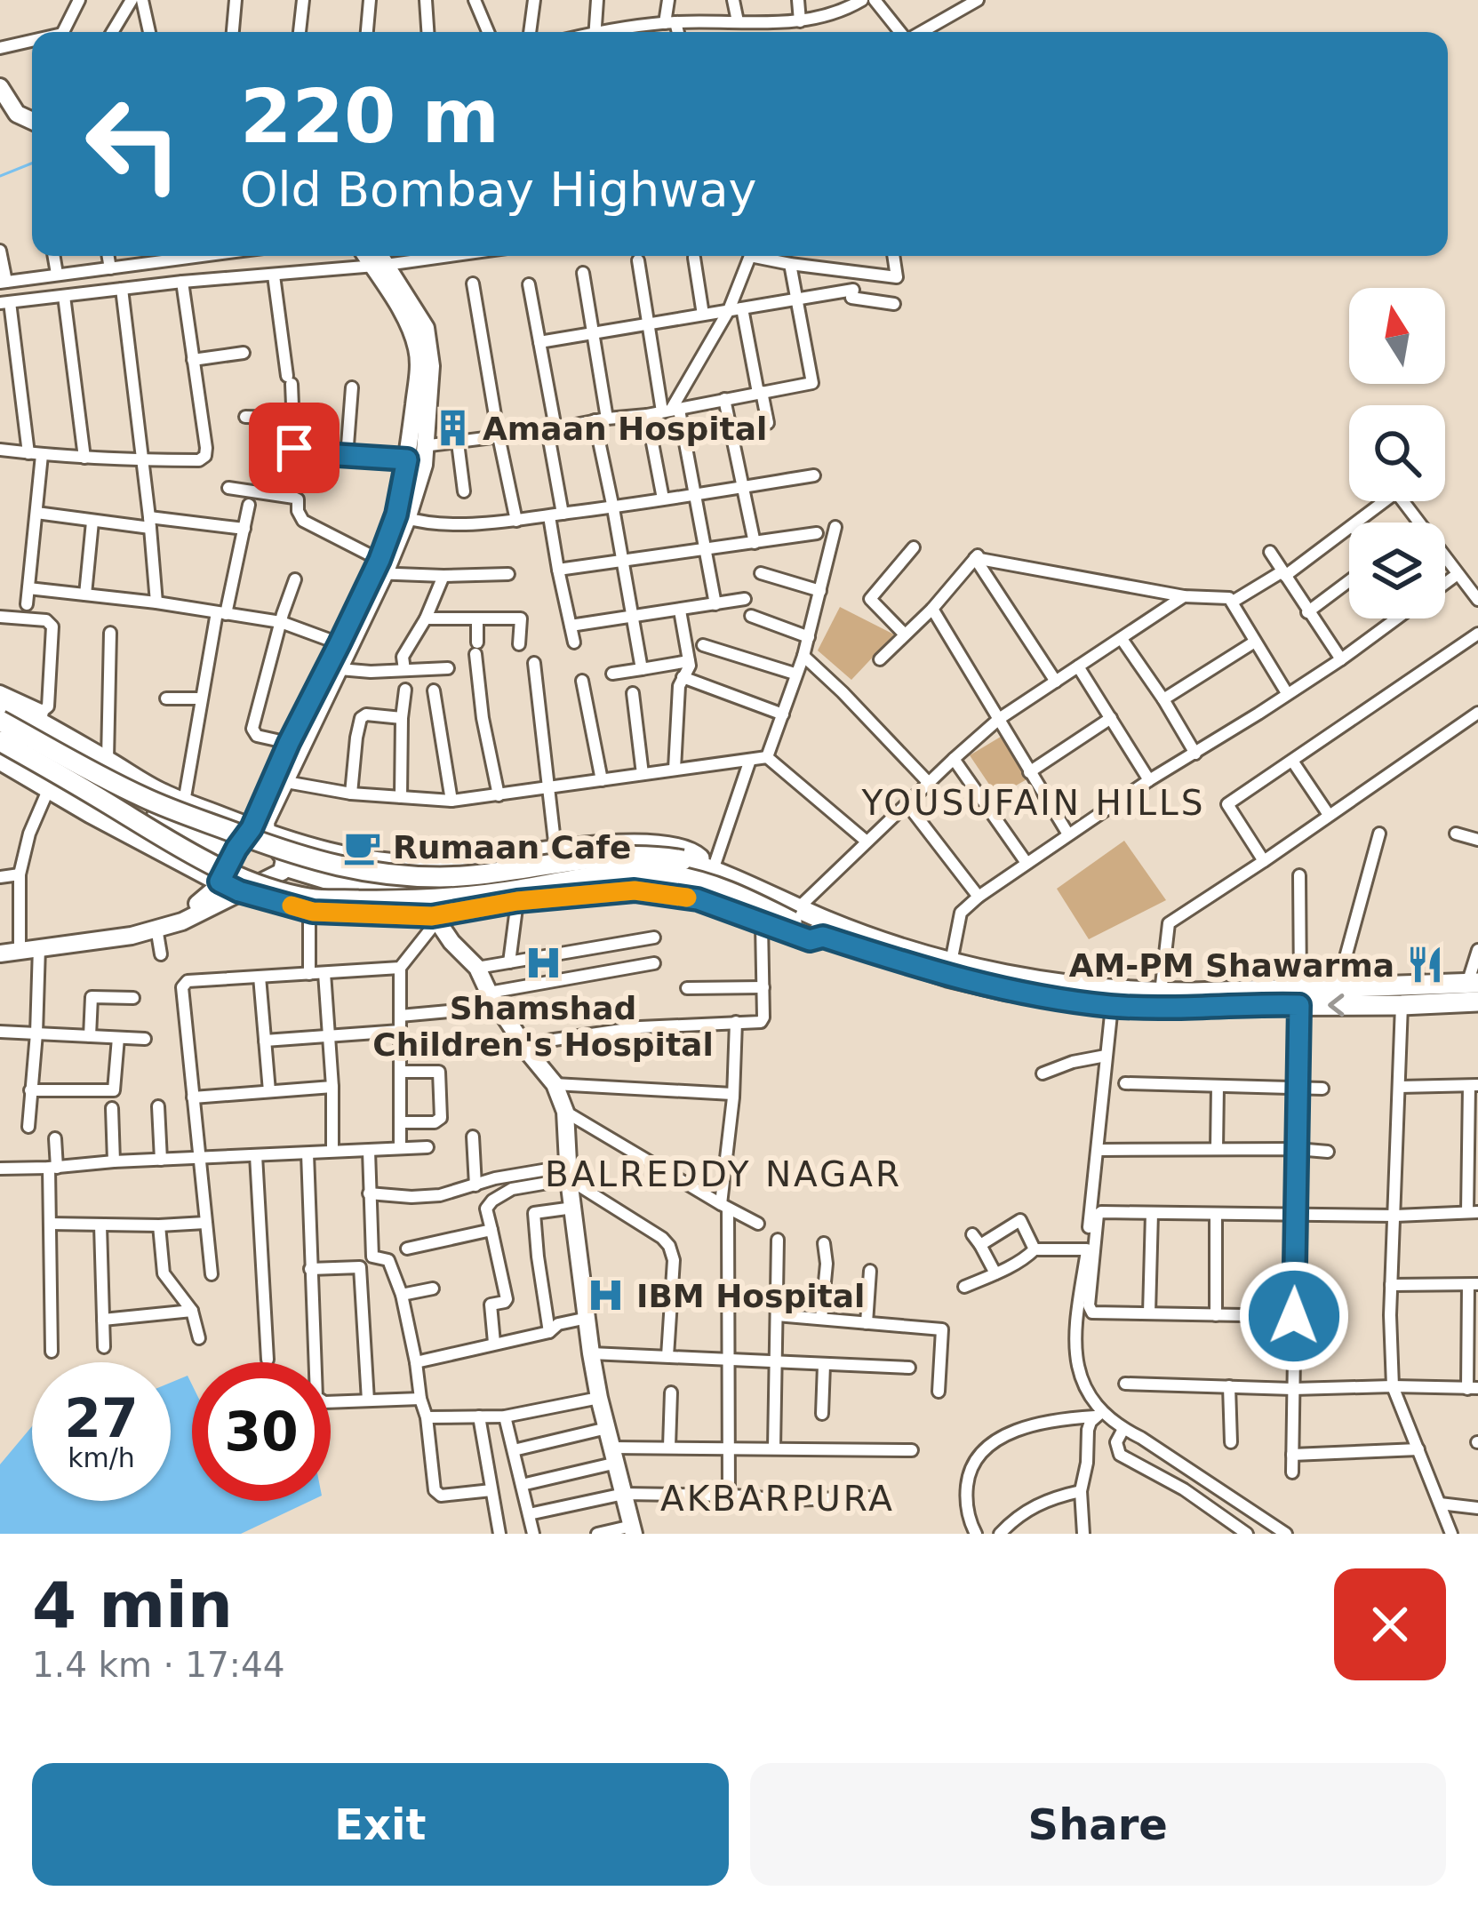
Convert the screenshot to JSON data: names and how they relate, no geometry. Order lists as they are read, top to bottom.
{
  "districts": ["YOUSUFAIN HILLS", "BALREDDY NAGAR", "AKBARPURA"],
  "places": {
    "building": ["Amaan Hospital"],
    "cafe": ["Rumaan Cafe"],
    "hospital": ["Shamshad Children's Hospital", "IBM Hospital"],
    "restaurant": ["AM-PM Shawarma"]
  },
  "north": "top",
  "page": {
    "turn": ["220 m", "Old Bombay Highway"],
    "speed": "27 km/h",
    "limit": "30",
    "heading": ["4 min", "1.4 km · 17:44"],
    "buttons": ["Exit", "Share"]
  }
}
